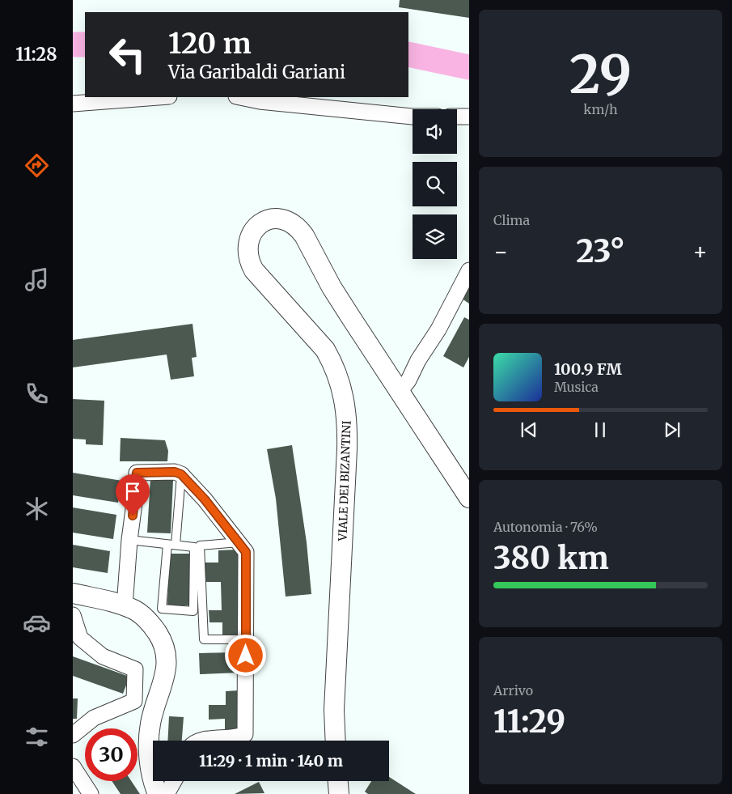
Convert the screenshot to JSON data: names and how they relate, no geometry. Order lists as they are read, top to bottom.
{
  "streets": {
    "street": ["VIALE DEI BIZANTINI"]
  },
  "page": {
    "tabs": "11:28",
    "tile": [
      ["29", "km/h"],
      "Clima",
      ["Autonomia · 76%", "380 km"],
      ["Arrivo", "11:29"]
    ],
    "turn": ["120 m", "Via Garibaldi Gariani"],
    "heat": ["−", "23°", "+"],
    "song": ["100.9 FM", "Musica"],
    "limit": "30",
    "trip": "11:29 · 1 min · 140 m"
  }
}
